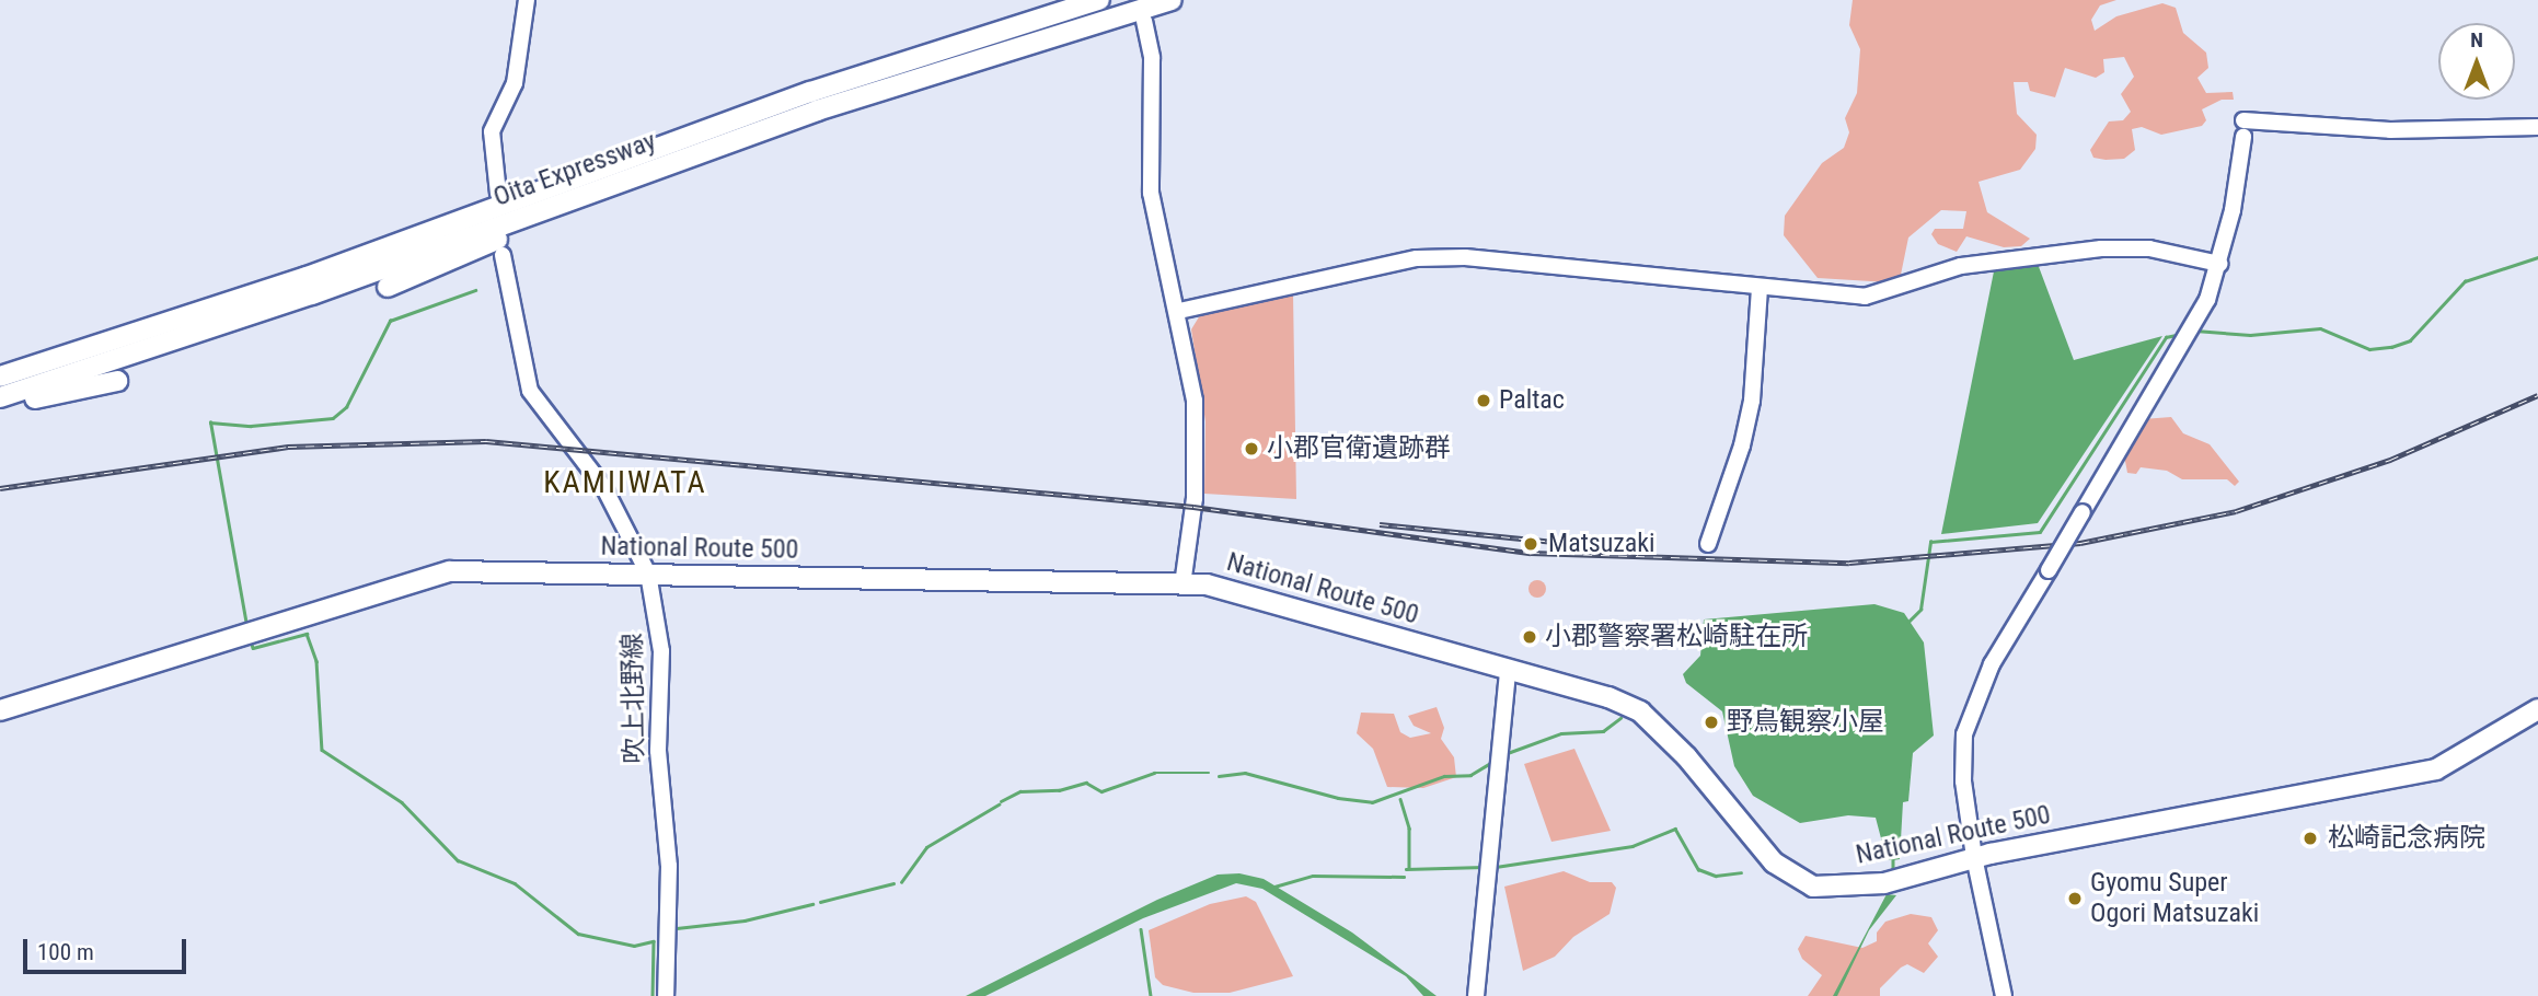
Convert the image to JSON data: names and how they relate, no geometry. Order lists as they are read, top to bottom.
{
  "streets": {
    "highway": ["Oita Expressway", "National Route 500"],
    "street": ["吹上北野線"]
  },
  "crossings": [
    ["National Route 500", "吹上北野線"]
  ],
  "districts": ["KAMIIWATA"],
  "places": [
    "Paltac",
    "小郡官衛遺跡群",
    "Matsuzaki",
    "小郡警察署松崎駐在所",
    "野鳥観察小屋",
    "松崎記念病院",
    "Gyomu Super Ogori Matsuzaki"
  ],
  "scale_bar": "100 m",
  "north": "top"
}
